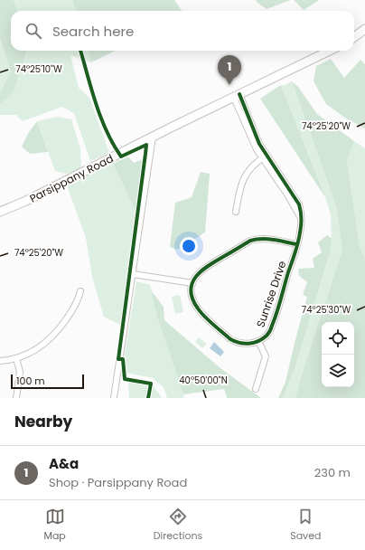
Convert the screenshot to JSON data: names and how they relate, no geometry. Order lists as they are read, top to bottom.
{
  "streets": {
    "main road": ["Parsippany Road"],
    "street": ["Sunrise Drive"]
  },
  "crossings": [
    ["Parsippany Road", "Sunrise Drive"]
  ],
  "scale_bar": "100 m",
  "page": {
    "search": "Search here",
    "pins": "1",
    "scale": "100 m",
    "heading": "Nearby",
    "list": [
      {
        "mark": "1",
        "name": "A&a",
        "note": "Shop · Parsippany Road",
        "value": "230 m"
      }
    ],
    "nav": ["Map", "Directions", "Saved"]
  },
  "coordinates": [
    "74°25'10\"W",
    "74°25'20\"W",
    "74°25'30\"W",
    "40°50'00\"N"
  ]
}
